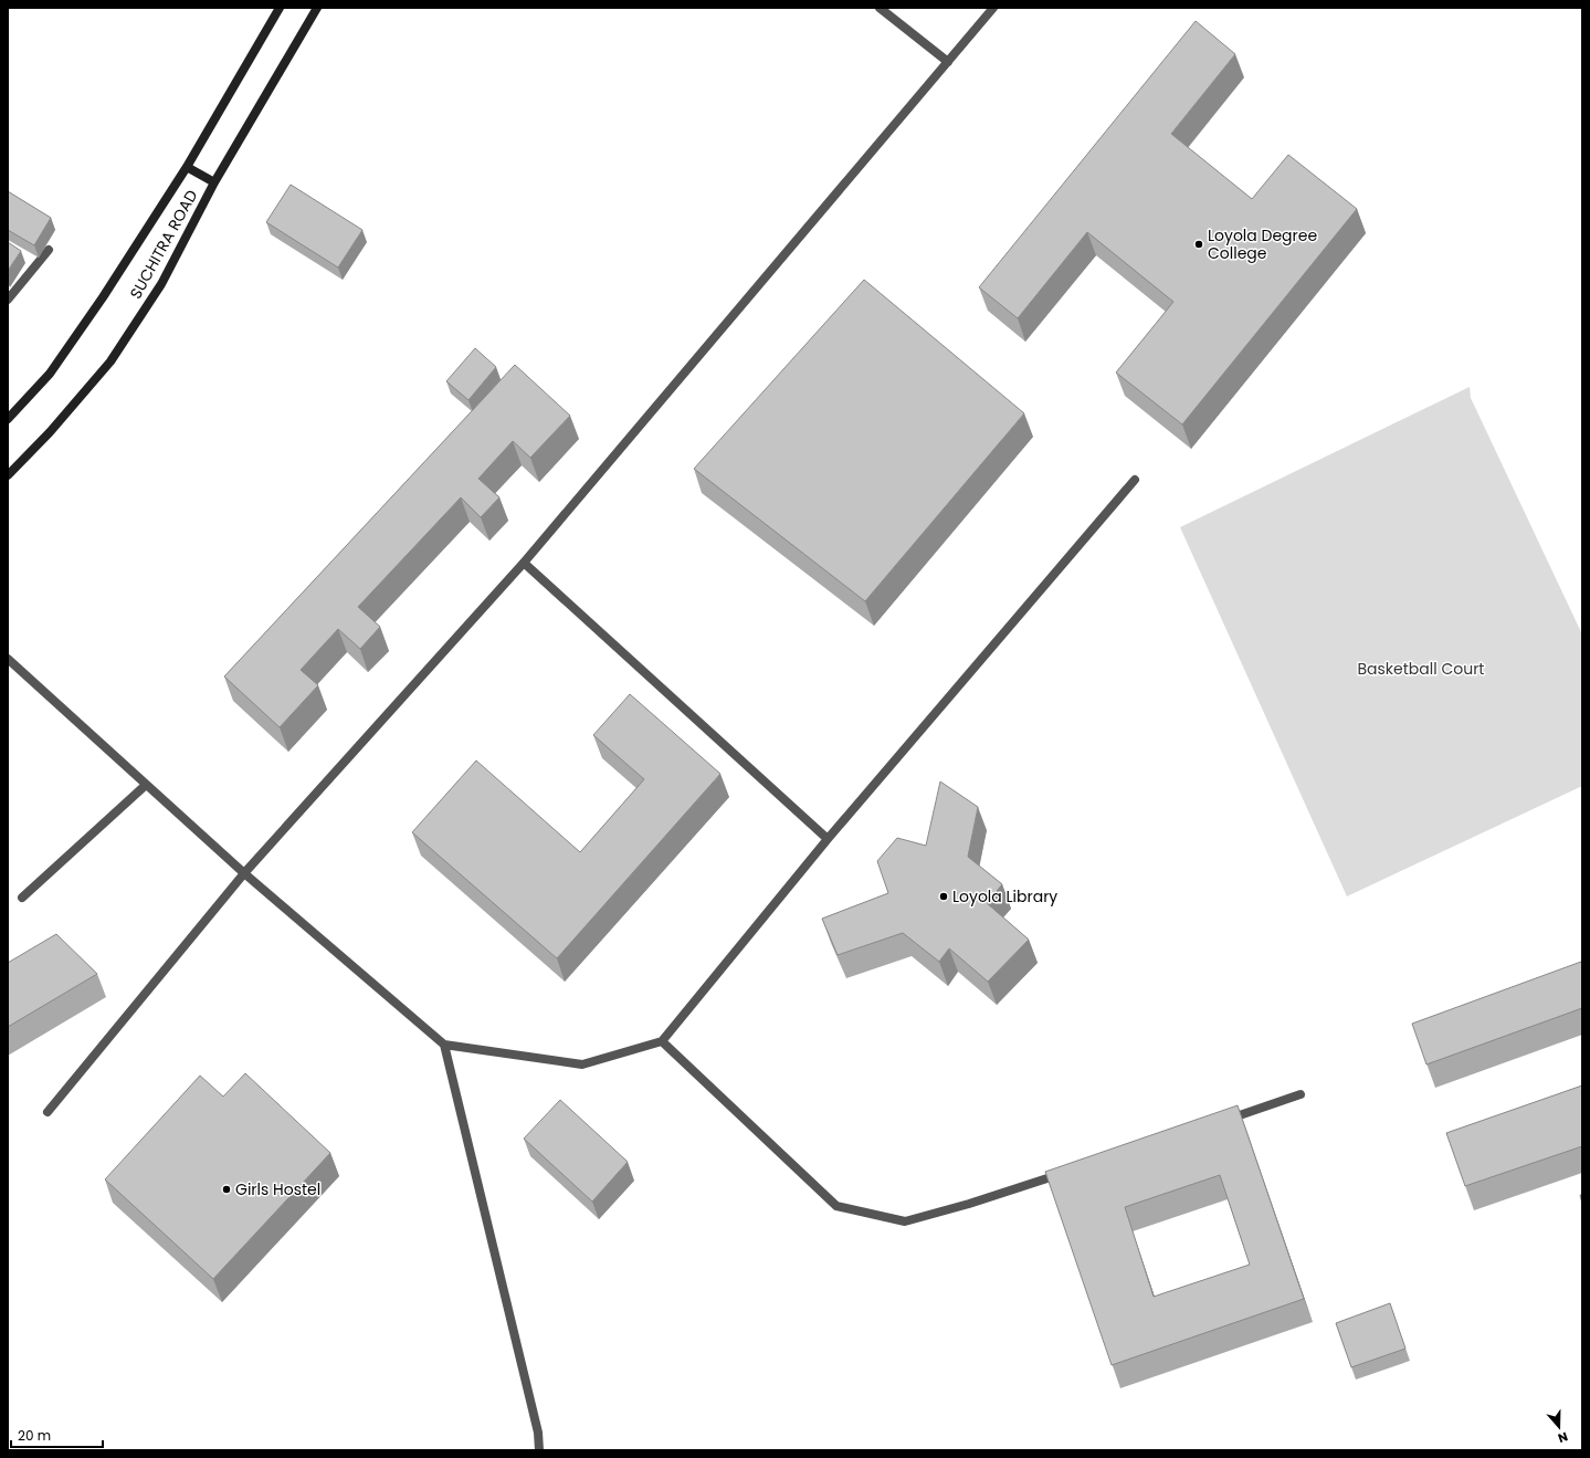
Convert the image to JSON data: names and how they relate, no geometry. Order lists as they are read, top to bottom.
{
  "streets": {
    "main road": ["SUCHITRA ROAD"]
  },
  "parks": ["Basketball Court"],
  "places": ["Loyola Degree College", "Loyola Library", "Girls Hostel"],
  "scale_bar": "20 m",
  "north": "bottom"
}
